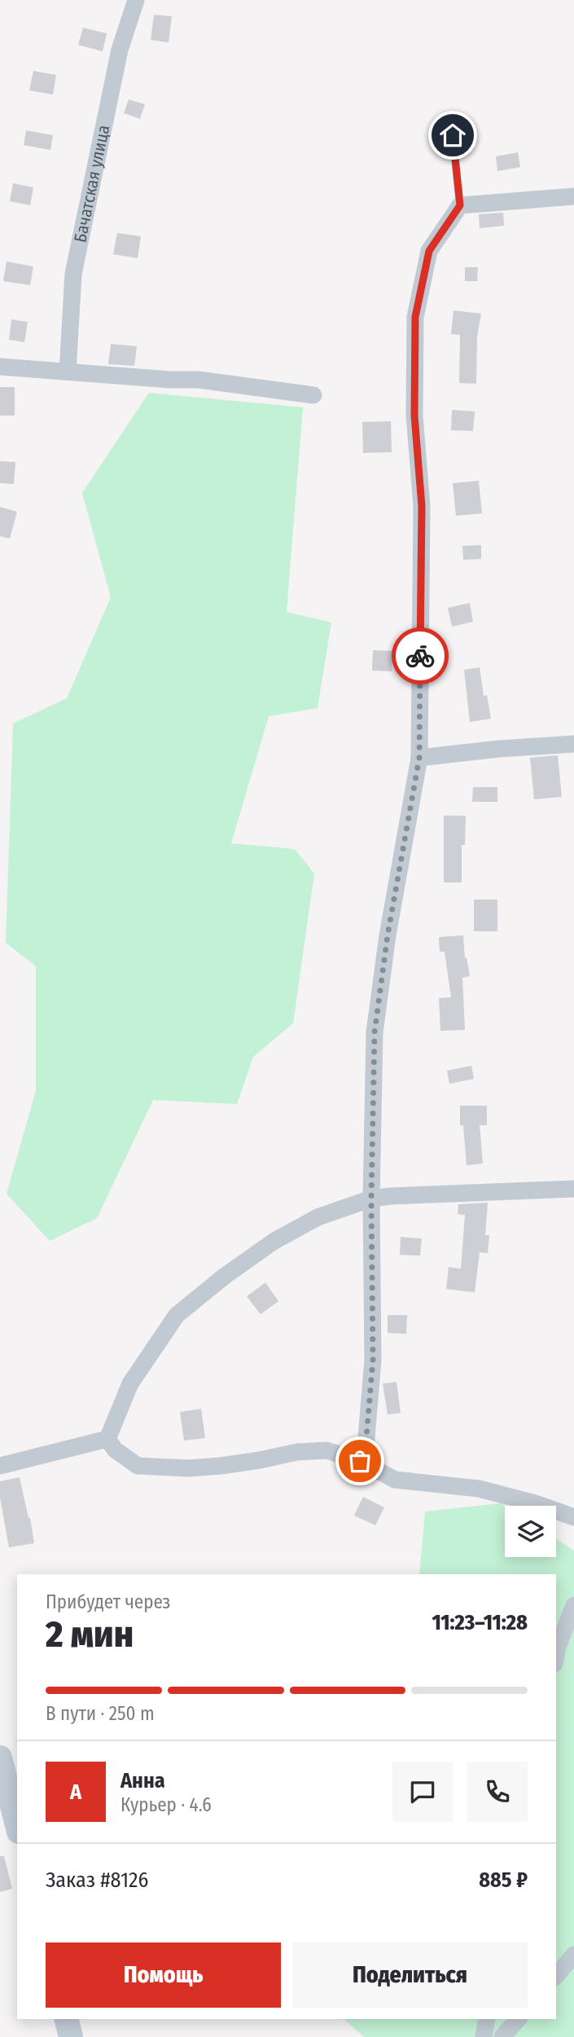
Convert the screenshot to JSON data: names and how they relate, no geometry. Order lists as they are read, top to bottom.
{
  "streets": {
    "street": ["Бачатская улица"]
  },
  "page": {
    "heading": ["2 мин", "Прибудет через", "11:23–11:28"],
    "panel": [
      "Анна",
      "Курьер · 4.6",
      "Заказ #8126",
      "885 ₽"
    ],
    "bar": "В пути · 250 m",
    "round": "А",
    "buttons": ["Помощь", "Поделиться"]
  }
}
